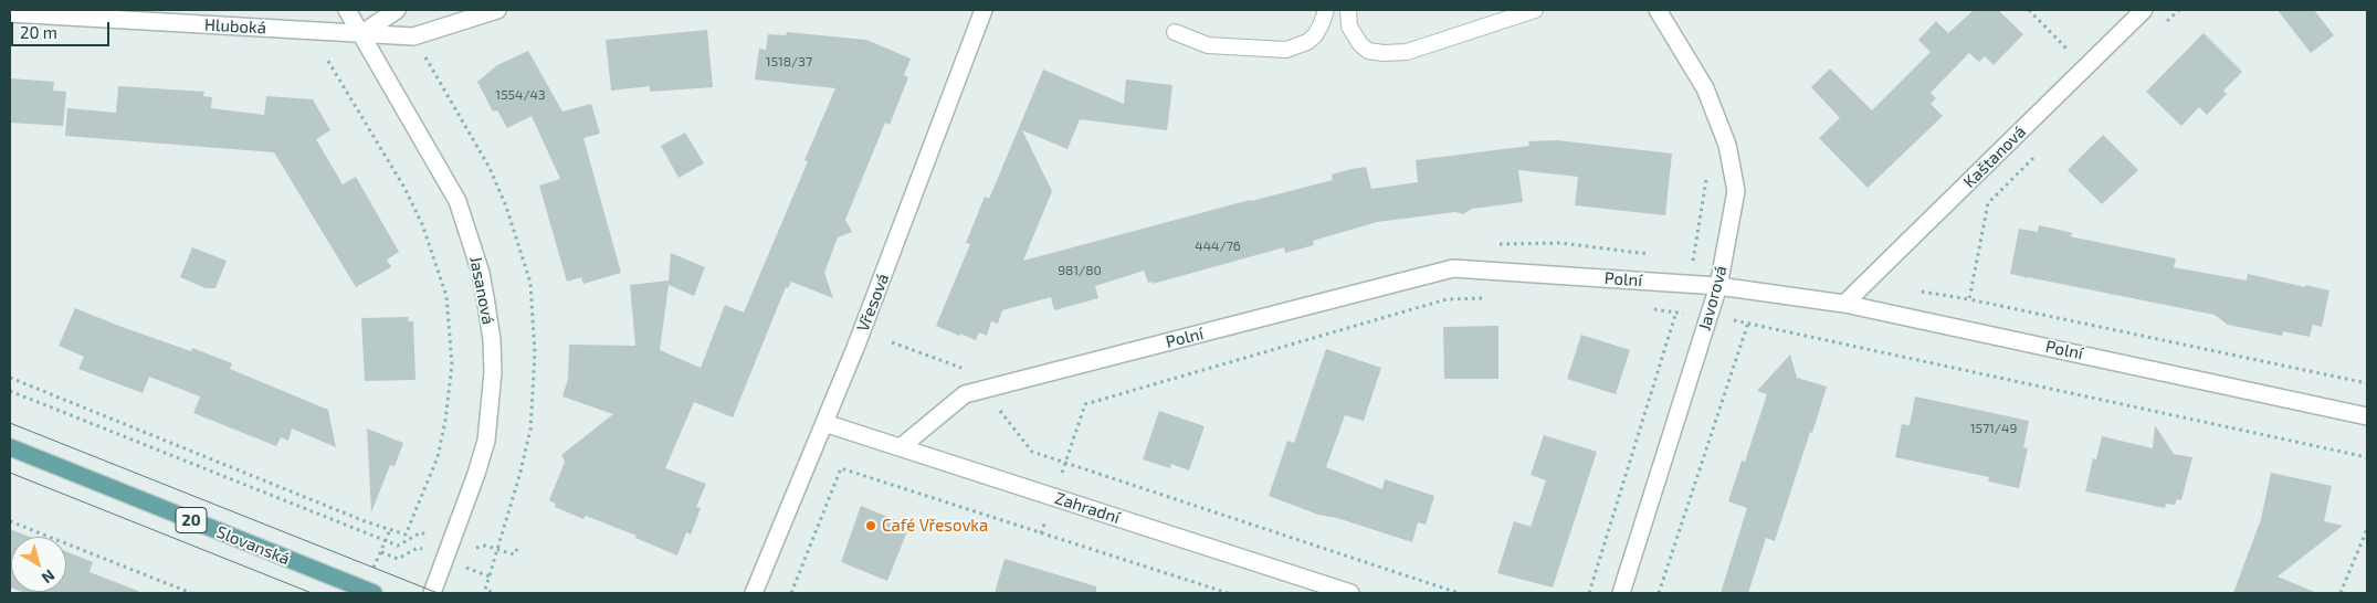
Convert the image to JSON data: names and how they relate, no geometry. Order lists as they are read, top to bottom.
{
  "streets": {
    "main road": ["20", "Slovanská"],
    "street": [
      "Hluboká",
      "Kaštanová",
      "Polní",
      "Jasanová",
      "Javorová",
      "Vřesová",
      "Zahradní"
    ]
  },
  "crossings": [
    ["Hluboká", "Jasanová"],
    ["Kaštanová", "Polní"],
    ["Polní", "Javorová"],
    ["Polní", "Zahradní"],
    ["Vřesová", "Zahradní"]
  ],
  "places": ["Café Vřesovka"],
  "house_numbers": [
    "1518/37",
    "1554/43",
    "444/76",
    "981/80",
    "1571/49"
  ],
  "scale_bar": "20 m",
  "north": "bottom right"
}
